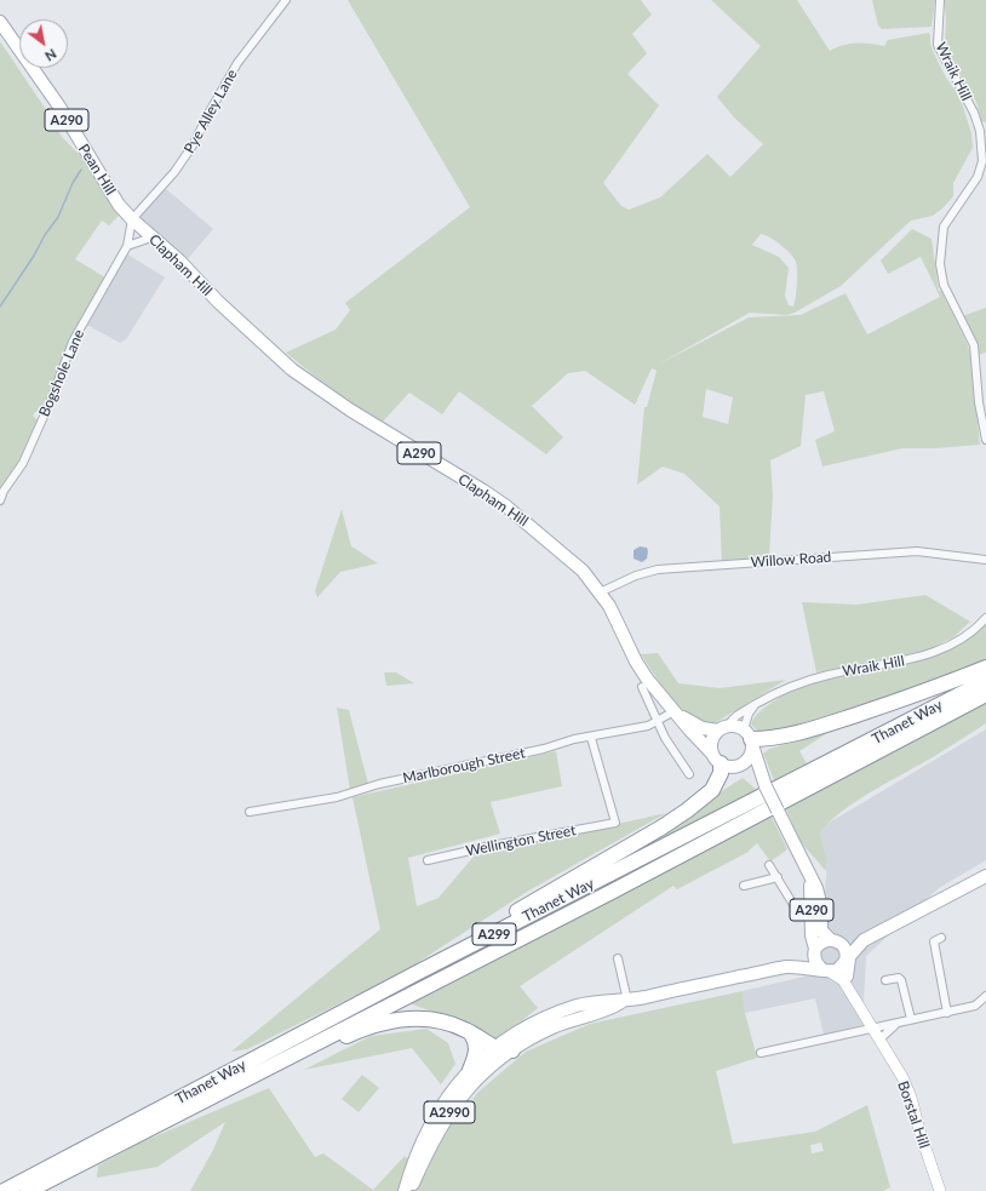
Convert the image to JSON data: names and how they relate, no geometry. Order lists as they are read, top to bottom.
{
  "streets": {
    "highway": ["Thanet Way", "A299"],
    "main road": [
      "A290",
      "Pean Hill",
      "Clapham Hill",
      "A2990",
      "Borstal Hill"
    ],
    "street": [
      "Wraik Hill",
      "Pye Alley Lane",
      "Bogshole Lane",
      "Willow Road",
      "Marlborough Street",
      "Wellington Street"
    ]
  },
  "crossings": [
    ["Wraik Hill", "A290"],
    ["Wraik Hill", "Clapham Hill"],
    ["Pye Alley Lane", "Pean Hill"],
    ["Pye Alley Lane", "Clapham Hill"],
    ["Pye Alley Lane", "Bogshole Lane"],
    ["A290", "Clapham Hill"],
    ["A290", "A2990"],
    ["A290", "Borstal Hill"],
    ["Pean Hill", "Clapham Hill"],
    ["Pean Hill", "Bogshole Lane"],
    ["Clapham Hill", "Bogshole Lane"],
    ["Clapham Hill", "Willow Road"],
    ["Clapham Hill", "Marlborough Street"],
    ["Marlborough Street", "Wellington Street"],
    ["A2990", "Borstal Hill"]
  ],
  "north": "bottom right"
}
